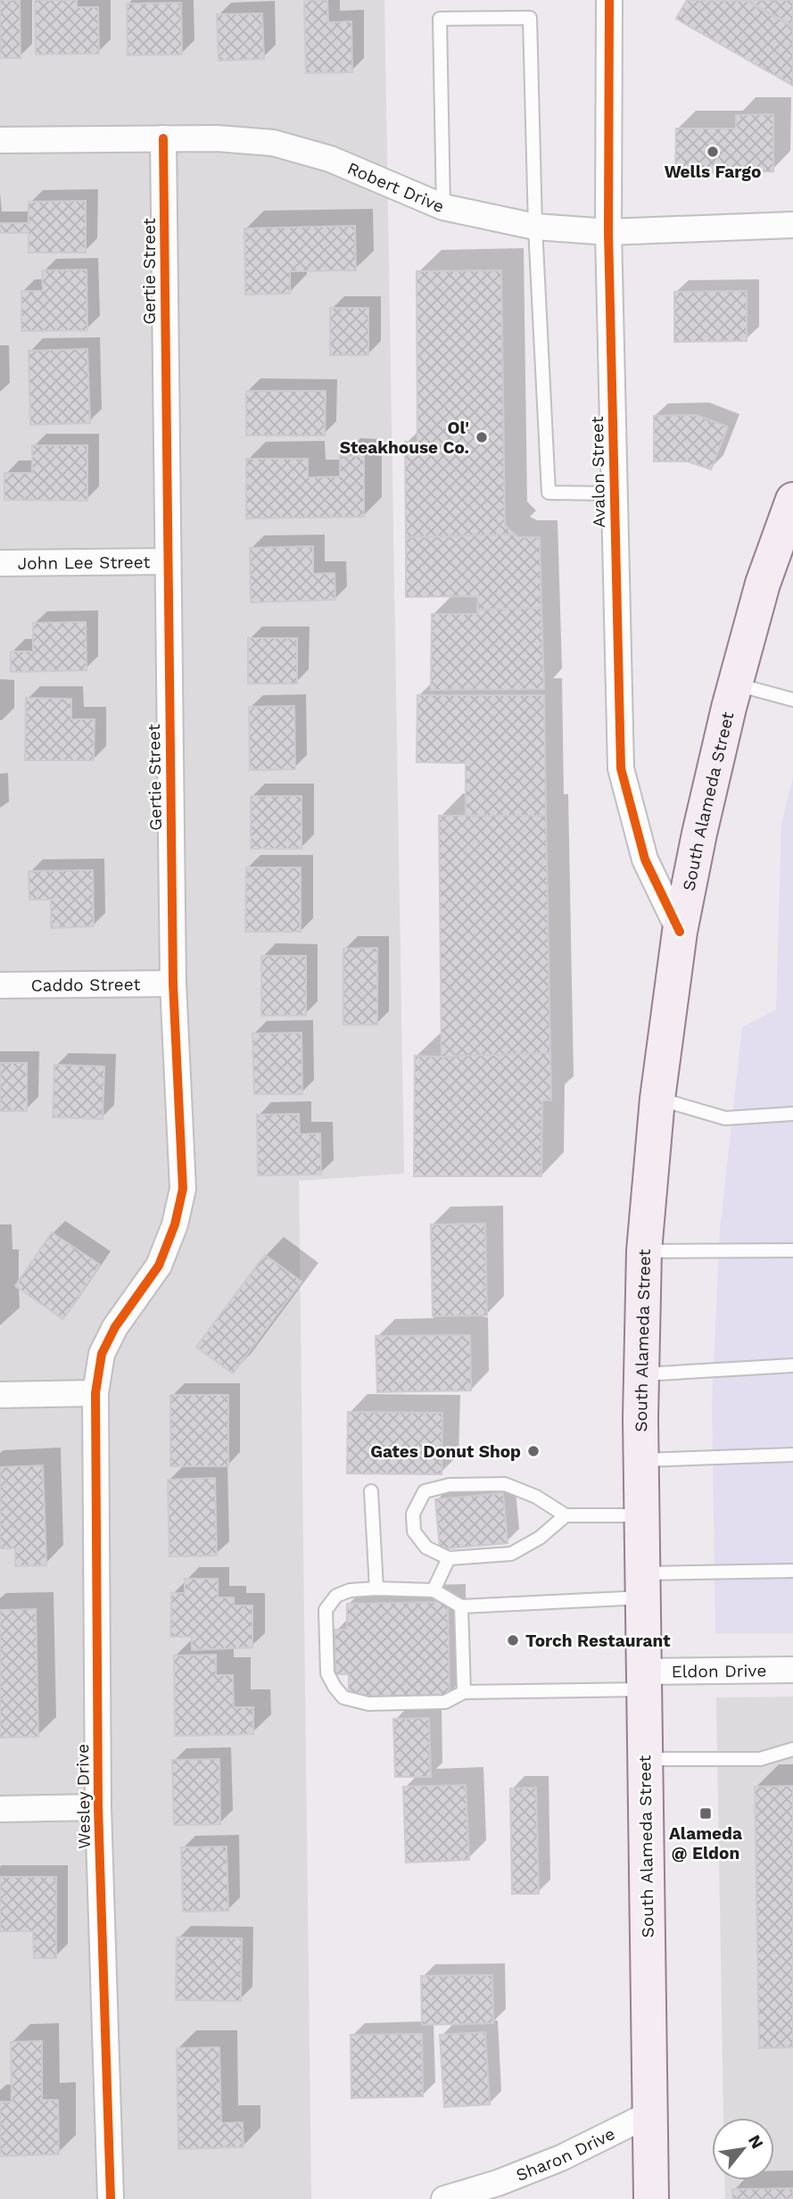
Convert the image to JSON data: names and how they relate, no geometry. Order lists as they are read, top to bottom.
{
  "streets": {
    "main road": ["South Alameda Street"],
    "street": [
      "Robert Drive",
      "Gertie Street",
      "Avalon Street",
      "John Lee Street",
      "Caddo Street",
      "Eldon Drive",
      "Wesley Drive",
      "Sharon Drive"
    ]
  },
  "crossings": [
    ["Robert Drive", "Gertie Street"],
    ["Robert Drive", "Avalon Street"],
    ["Gertie Street", "John Lee Street"],
    ["Gertie Street", "Caddo Street"],
    ["Gertie Street", "Wesley Drive"],
    ["Avalon Street", "South Alameda Street"],
    ["South Alameda Street", "Eldon Drive"],
    ["South Alameda Street", "Sharon Drive"]
  ],
  "places": {
    "other": [
      "Wells Fargo",
      "Ol' Steakhouse Co.",
      "Gates Donut Shop",
      "Torch Restaurant"
    ],
    "transit": ["Alameda @ Eldon"]
  },
  "north": "top right"
}
